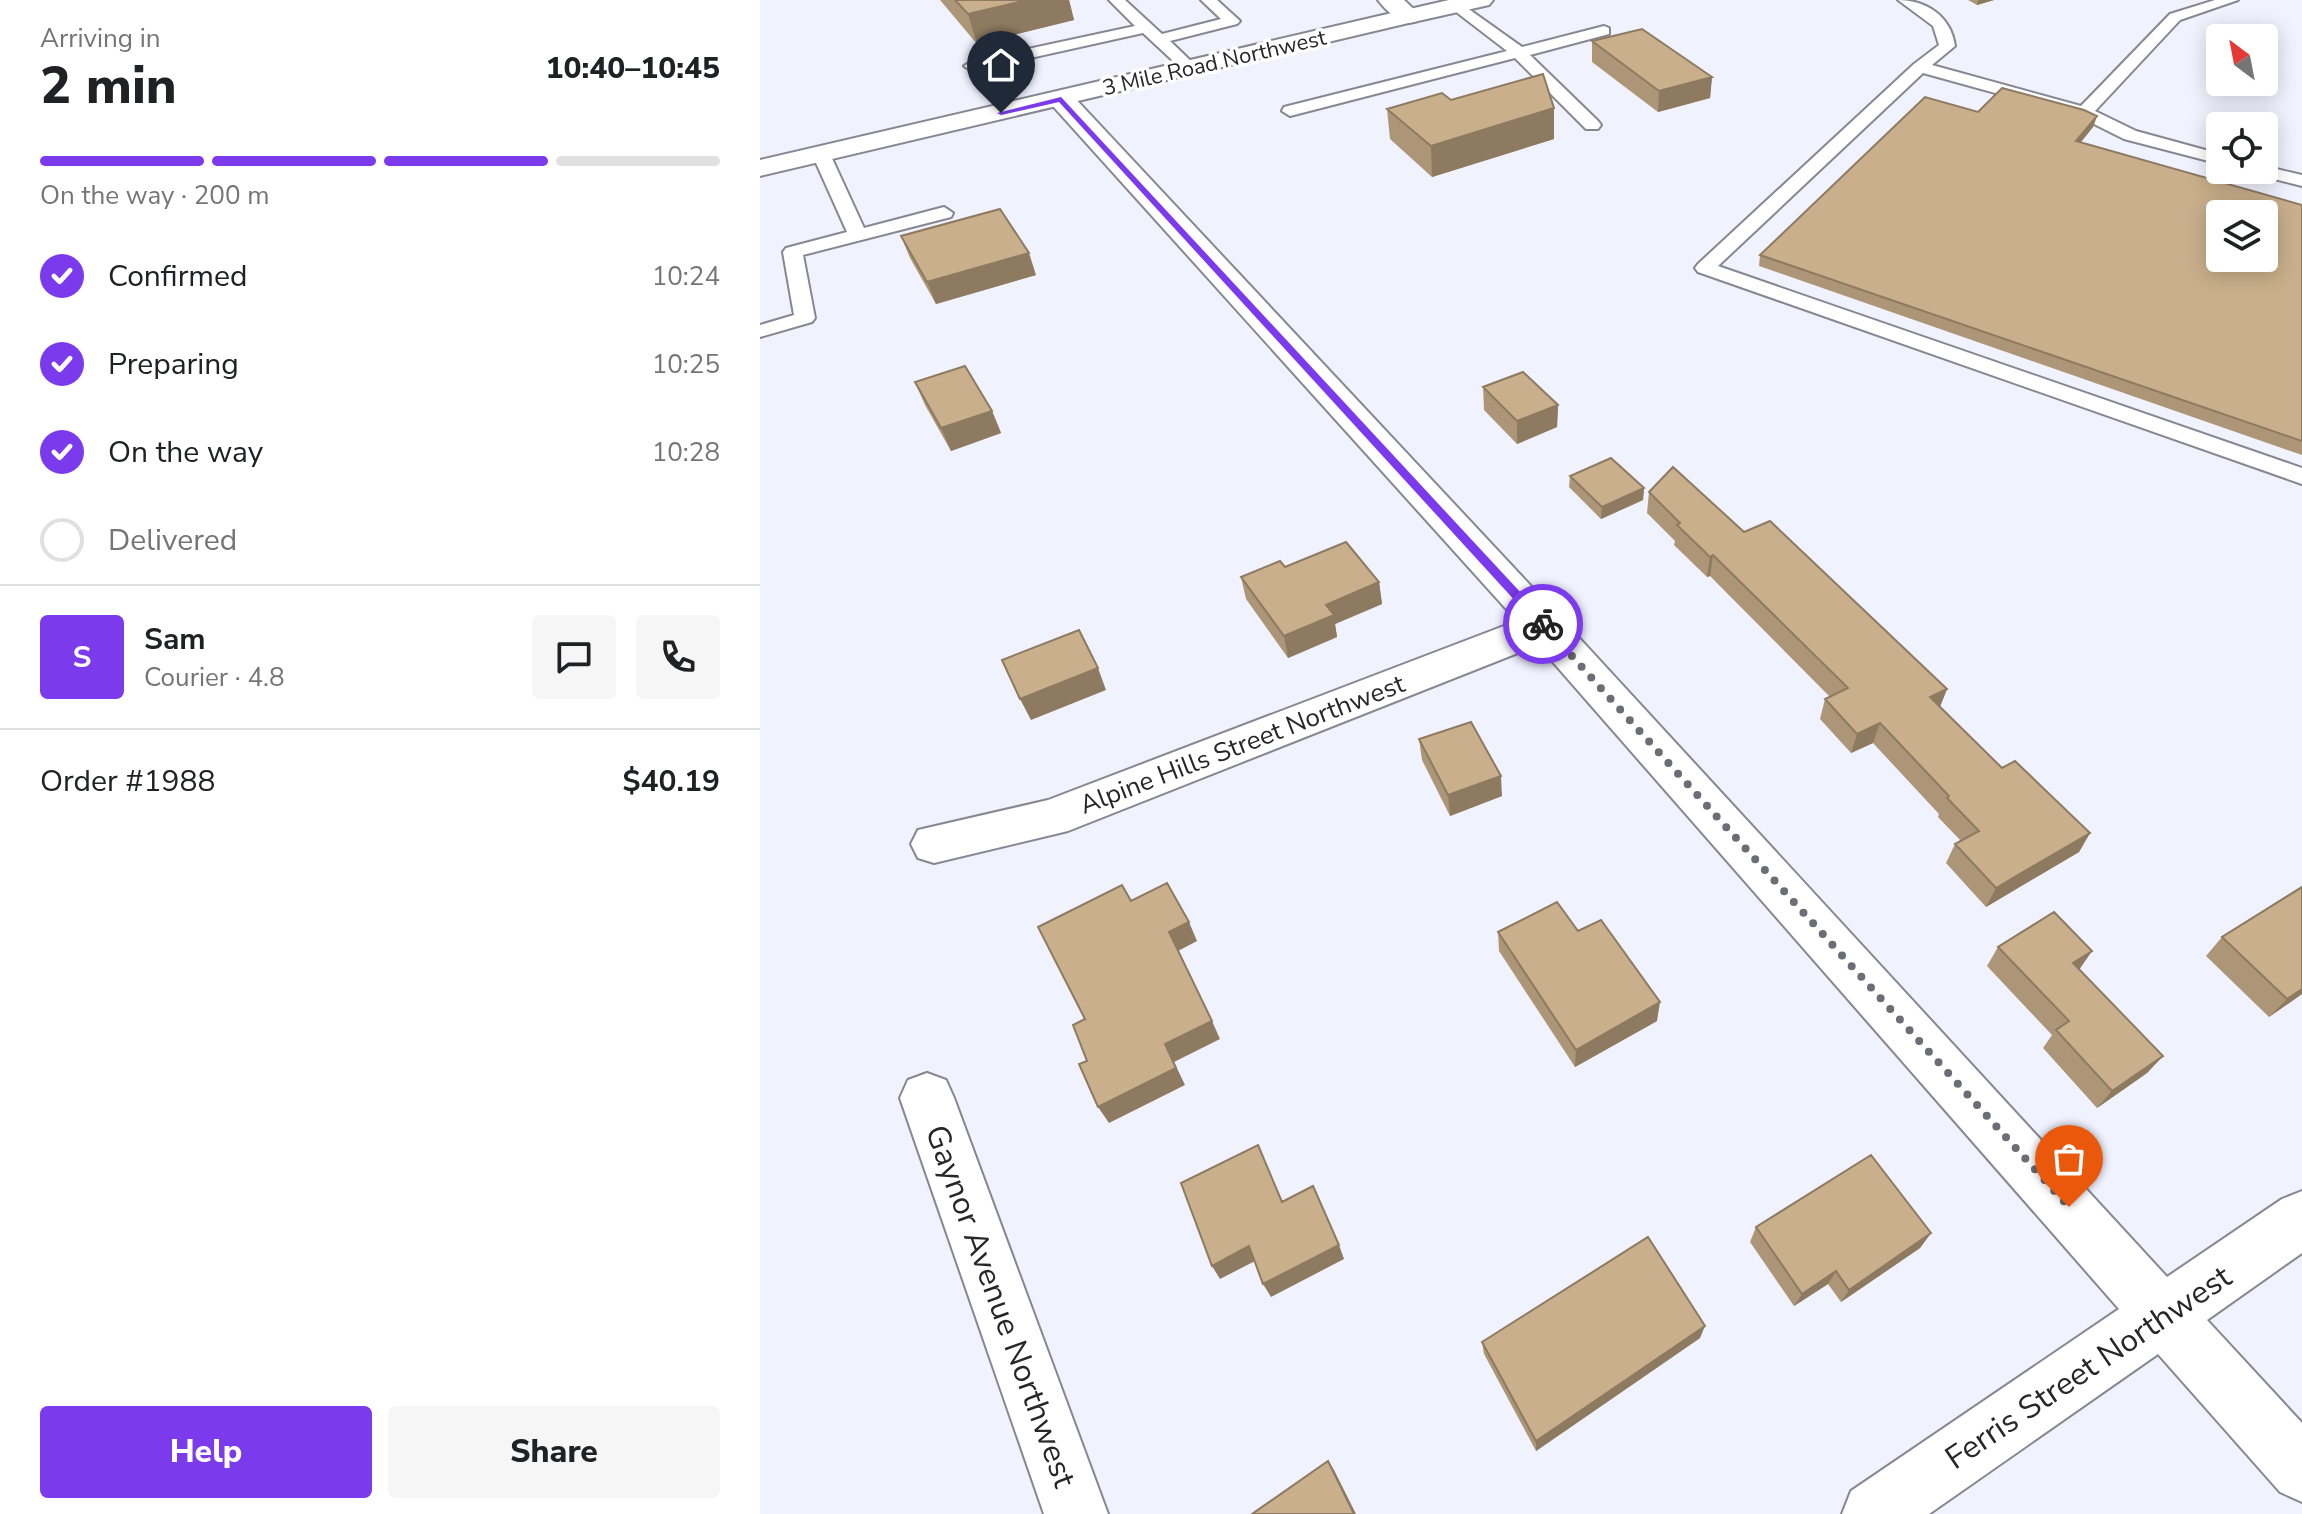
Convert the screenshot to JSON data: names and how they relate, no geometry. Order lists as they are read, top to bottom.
{
  "streets": {
    "main road": [
      "3 Mile Road Northwest",
      "Alpine Hills Street Northwest",
      "Gaynor Avenue Northwest",
      "Ferris Street Northwest"
    ]
  },
  "north": "top left",
  "page": {
    "heading": ["2 min", "Arriving in", "10:40–10:45"],
    "panel": [
      "Sam",
      "Courier · 4.8",
      "Order #1988",
      "$40.19"
    ],
    "bar": "On the way · 200 m",
    "list": [
      ["Confirmed", "10:24"],
      ["Preparing", "10:25"],
      ["On the way", "10:28"],
      "Delivered"
    ],
    "round": "S",
    "buttons": ["Help", "Share"]
  }
}
